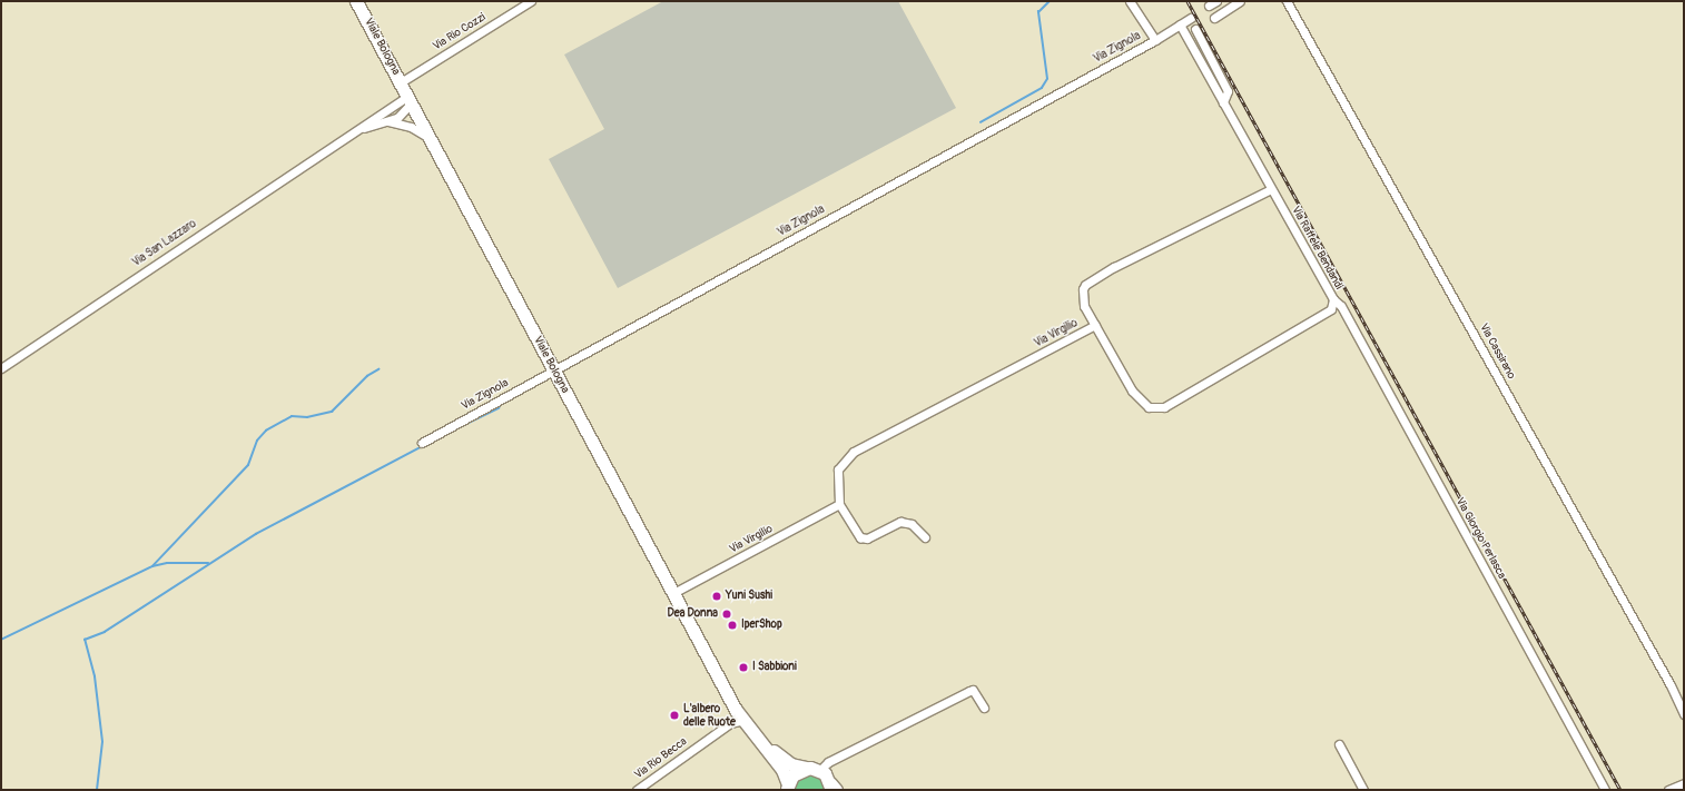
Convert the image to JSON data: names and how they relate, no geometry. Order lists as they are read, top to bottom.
{
  "streets": {
    "main road": ["Viale Bologna"],
    "street": [
      "Via Rio Cozzi",
      "Via Zignola",
      "Via San Lazzaro",
      "Via Raffele Bendandi",
      "Via Virgilio",
      "Via Cassirano",
      "Via Giorgio Perlasca",
      "Via Rio Becca"
    ]
  },
  "crossings": [
    ["Via Rio Cozzi", "Viale Bologna"],
    ["Viale Bologna", "Via Zignola"],
    ["Viale Bologna", "Via San Lazzaro"],
    ["Viale Bologna", "Via Virgilio"],
    ["Viale Bologna", "Via Rio Becca"],
    ["Via Zignola", "Via Raffele Bendandi"],
    ["Via Raffele Bendandi", "Via Virgilio"],
    ["Via Raffele Bendandi", "Via Giorgio Perlasca"]
  ],
  "places": [
    "Yuni Sushi",
    "Dea Donna",
    "IperShop",
    "I Sabbioni",
    "L'albero delle Ruote"
  ]
}
